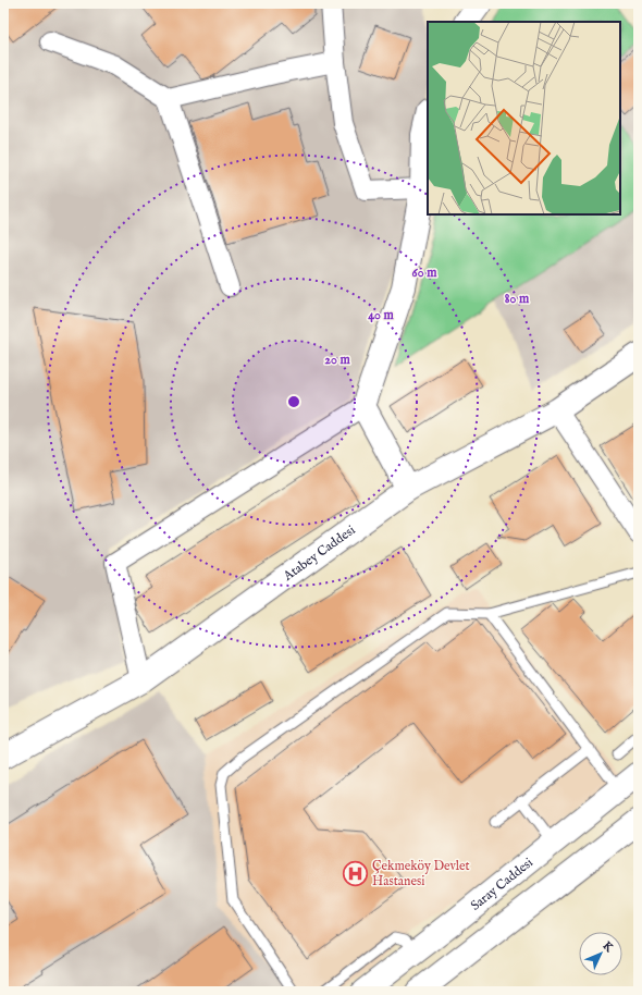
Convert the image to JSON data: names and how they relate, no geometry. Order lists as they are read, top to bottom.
{
  "streets": {
    "main road": ["Atabey Caddesi", "Saray Caddesi"]
  },
  "places": {
    "hospital": ["Çekmeköy Devlet Hastanesi"]
  },
  "north": "top right",
  "rings": [
    "60 m",
    "80 m",
    "40 m",
    "20 m"
  ]
}
